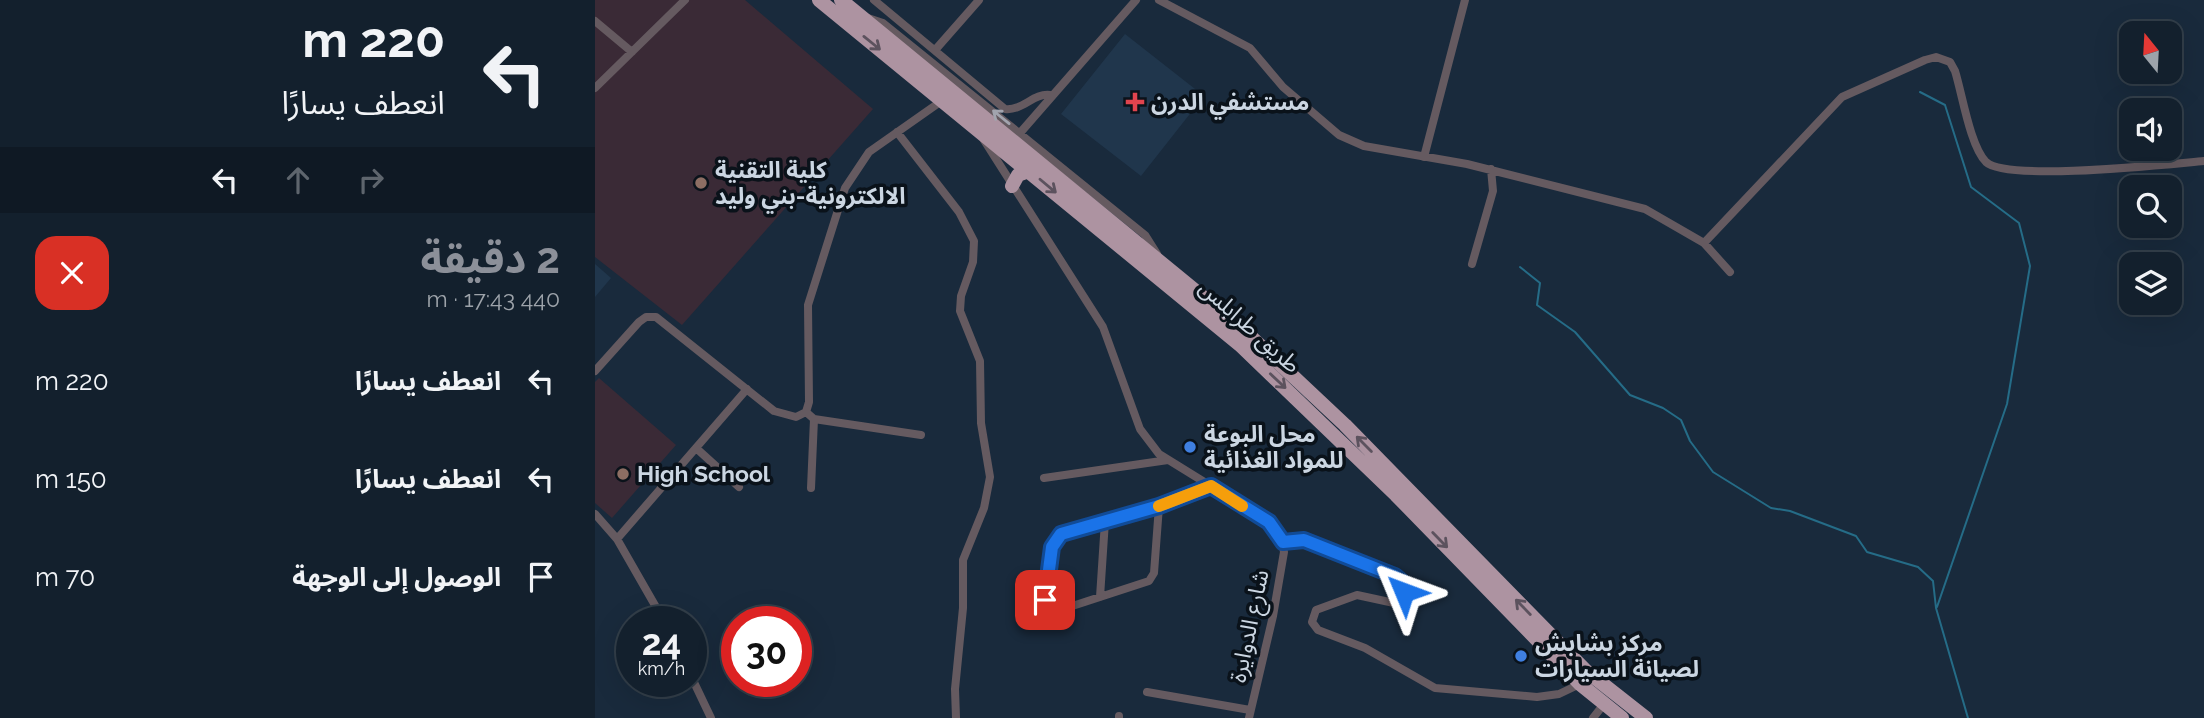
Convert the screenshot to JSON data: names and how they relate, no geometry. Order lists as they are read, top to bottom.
{
  "streets": {
    "highway": ["طريق طرابلس"],
    "street": ["شارع الدوايرة"]
  },
  "places": {
    "health": ["مستشفي الدرن"],
    "other": [
      "كلية التقنية الالكترونية-بني وليد",
      "محل البوعة للمواد الغذائية",
      "High School",
      "مركز بشابش لصيانة السيارات"
    ]
  },
  "north": "top",
  "page": {
    "turn": ["220 m", "انعطف يسارًا"],
    "heading": ["2 دقيقة", "440 m · 17:43"],
    "list": [
      {
        "name": "انعطف يسارًا",
        "value": "220 m"
      },
      {
        "name": "انعطف يسارًا",
        "value": "150 m"
      },
      {
        "name": "الوصول إلى الوجهة",
        "value": "70 m"
      }
    ],
    "speed": "24 km/h",
    "limit": "30"
  }
}
